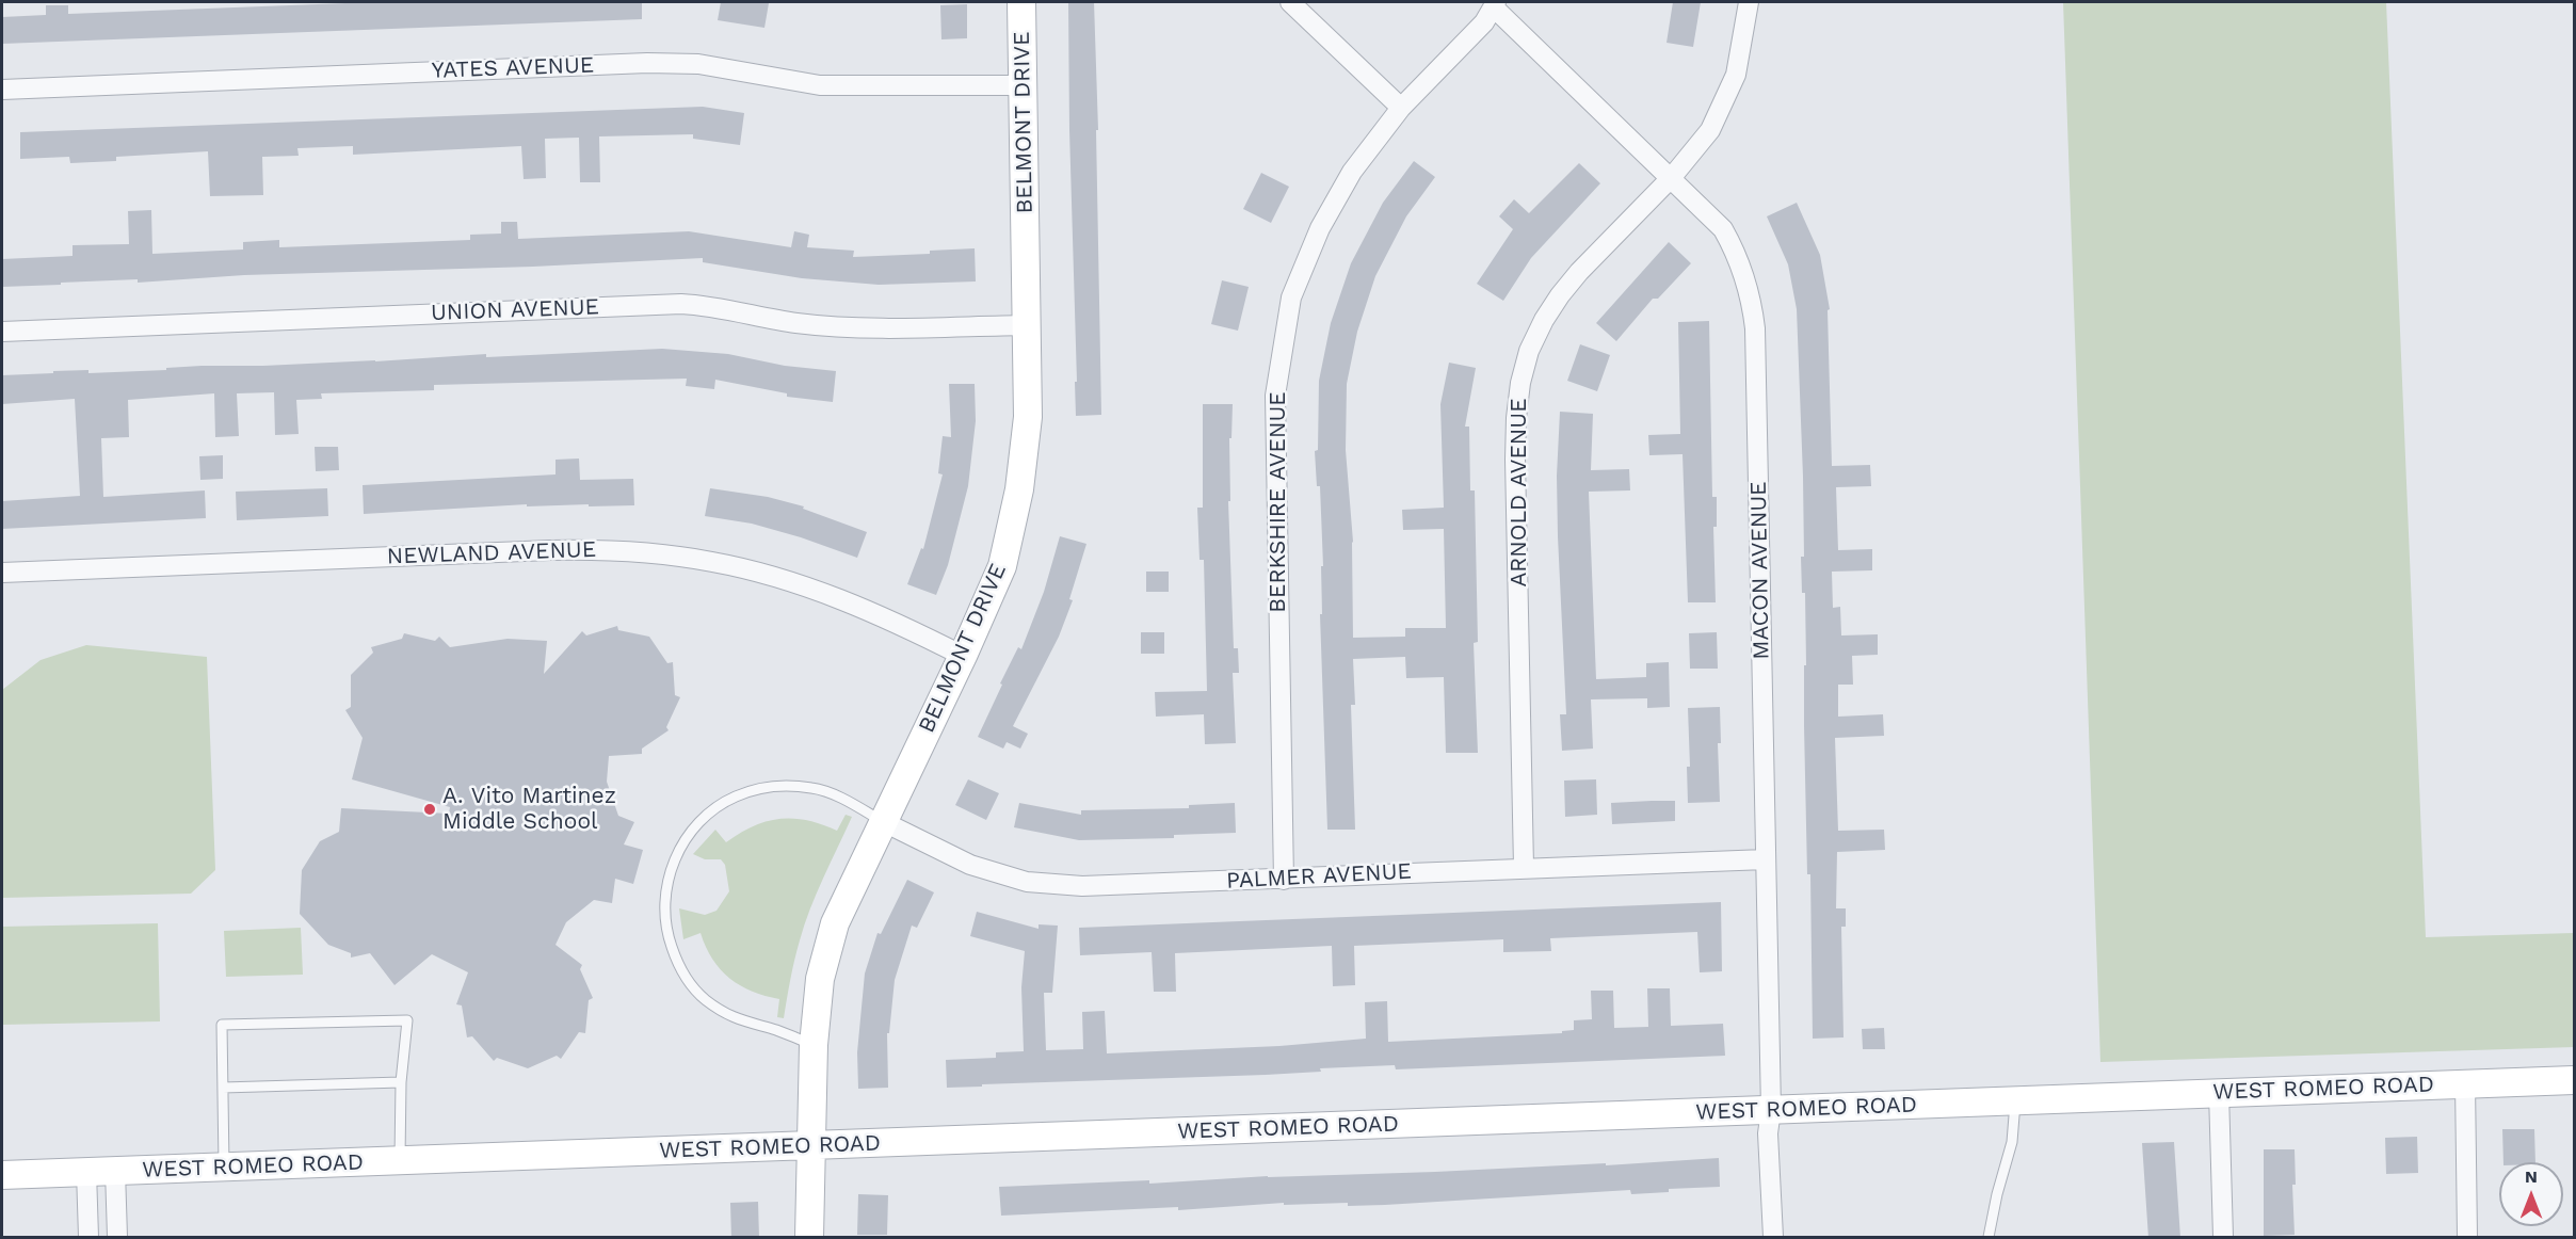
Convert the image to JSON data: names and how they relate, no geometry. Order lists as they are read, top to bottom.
{
  "streets": {
    "main road": ["BELMONT DRIVE", "WEST ROMEO ROAD"],
    "street": [
      "YATES AVENUE",
      "UNION AVENUE",
      "ARNOLD AVENUE",
      "BERKSHIRE AVENUE",
      "NEWLAND AVENUE",
      "MACON AVENUE",
      "PALMER AVENUE"
    ]
  },
  "crossings": [
    ["YATES AVENUE", "BELMONT DRIVE"],
    ["BELMONT DRIVE", "UNION AVENUE"],
    ["BELMONT DRIVE", "NEWLAND AVENUE"],
    ["BELMONT DRIVE", "PALMER AVENUE"],
    ["BELMONT DRIVE", "WEST ROMEO ROAD"],
    ["ARNOLD AVENUE", "MACON AVENUE"],
    ["ARNOLD AVENUE", "PALMER AVENUE"],
    ["BERKSHIRE AVENUE", "MACON AVENUE"],
    ["BERKSHIRE AVENUE", "PALMER AVENUE"],
    ["MACON AVENUE", "PALMER AVENUE"],
    ["MACON AVENUE", "WEST ROMEO ROAD"]
  ],
  "places": ["A. Vito Martinez Middle School"],
  "north": "top"
}
